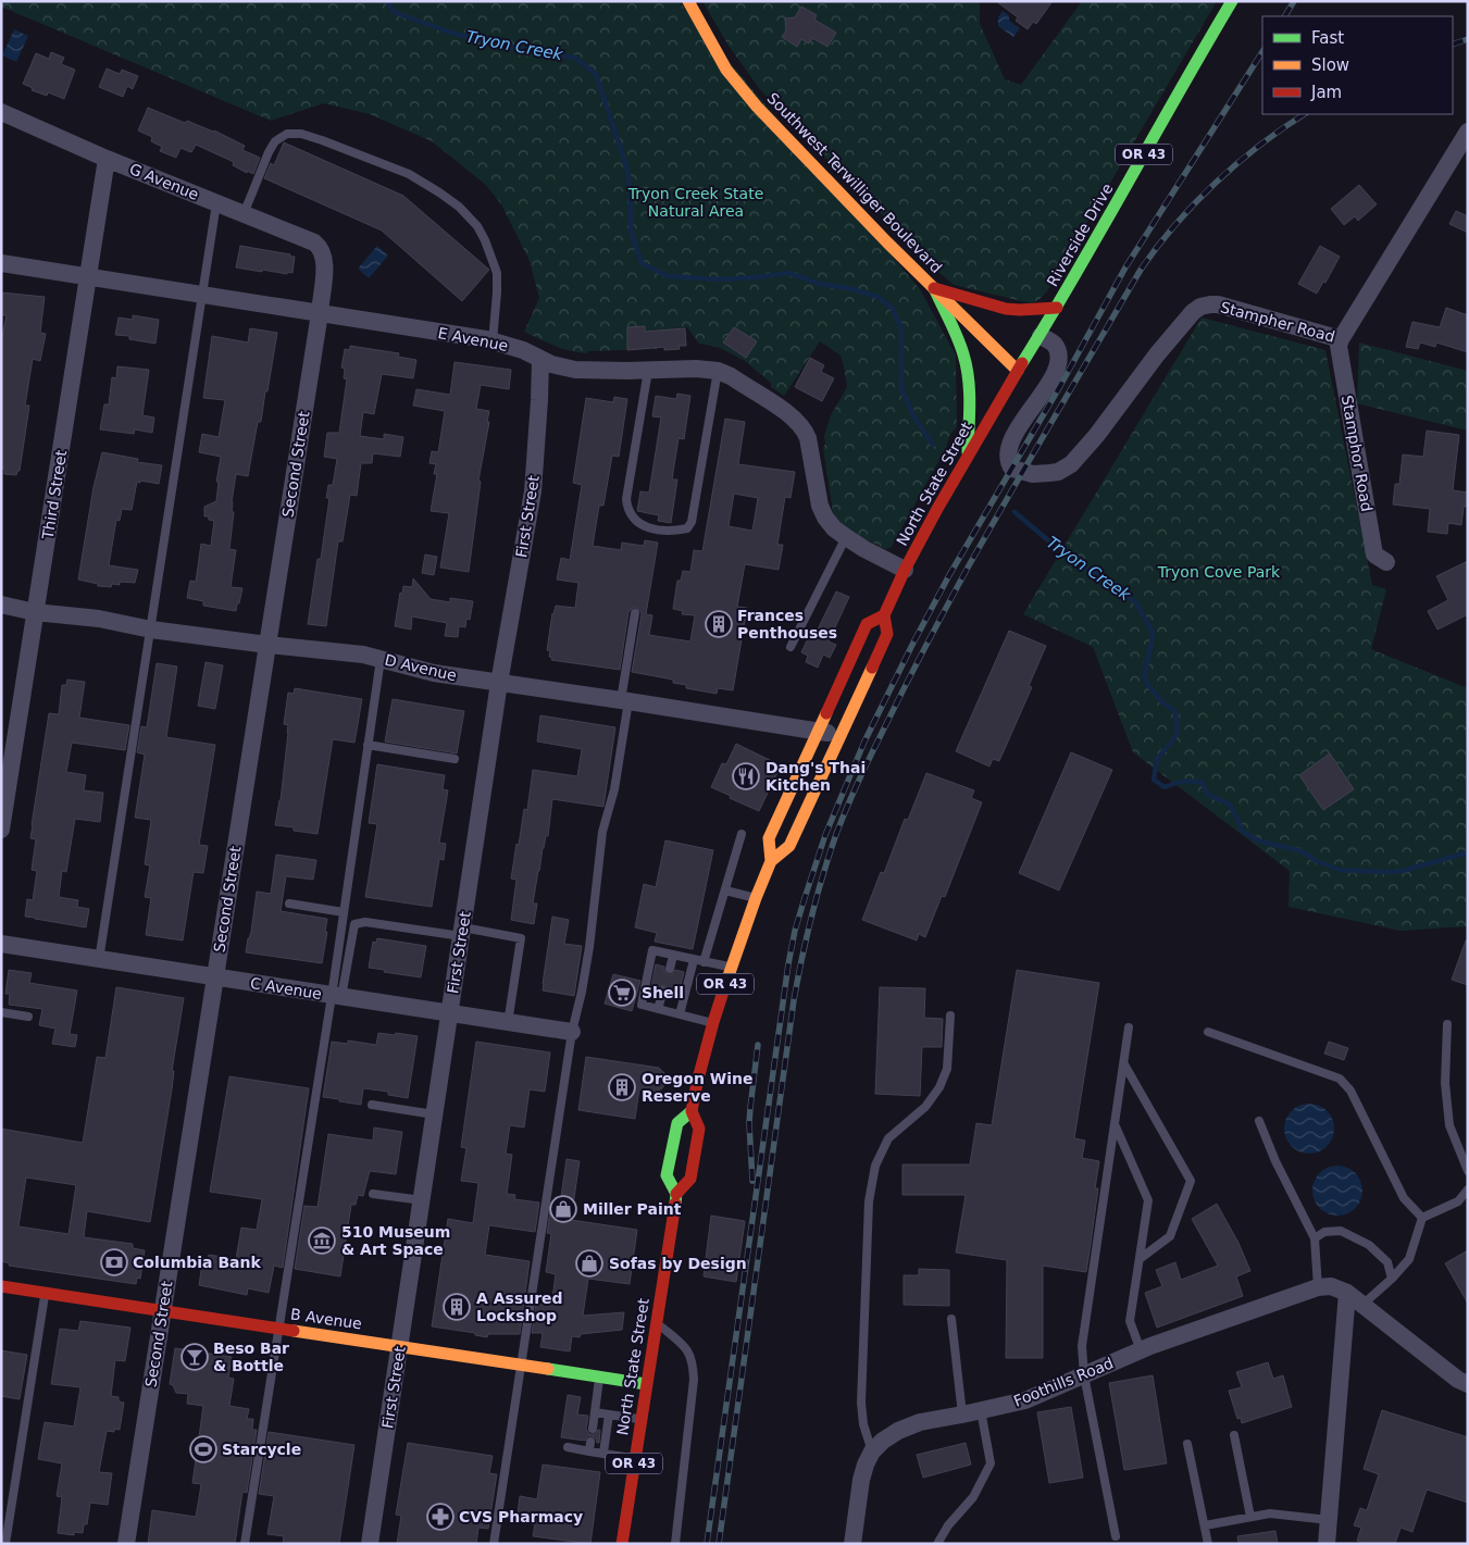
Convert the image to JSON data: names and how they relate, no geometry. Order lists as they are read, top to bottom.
{
  "streets": {
    "main road": [
      "OR 43",
      "Southwest Terwilliger Boulevard",
      "Riverside Drive",
      "North State Street",
      "B Avenue"
    ],
    "street": [
      "G Avenue",
      "Stampher Road",
      "E Avenue",
      "Stamphor Road",
      "Second Street",
      "Third Street",
      "First Street",
      "D Avenue",
      "C Avenue",
      "Foothills Road"
    ]
  },
  "crossings": [
    ["G Avenue", "Second Street"],
    ["G Avenue", "Third Street"],
    ["Southwest Terwilliger Boulevard", "Riverside Drive"],
    ["Southwest Terwilliger Boulevard", "North State Street"],
    ["Riverside Drive", "Stampher Road"],
    ["Riverside Drive", "North State Street"],
    ["Stampher Road", "Stamphor Road"],
    ["E Avenue", "Second Street"],
    ["E Avenue", "North State Street"],
    ["E Avenue", "Third Street"],
    ["E Avenue", "First Street"],
    ["Second Street", "D Avenue"],
    ["Second Street", "C Avenue"],
    ["Second Street", "B Avenue"],
    ["North State Street", "D Avenue"],
    ["North State Street", "B Avenue"],
    ["Third Street", "D Avenue"],
    ["First Street", "D Avenue"],
    ["First Street", "C Avenue"],
    ["First Street", "B Avenue"]
  ],
  "water": ["Tryon Creek"],
  "parks": ["Tryon Creek State Natural Area", "Tryon Cove Park"],
  "places": {
    "building": ["Frances Penthouses", "Oregon Wine Reserve", "A Assured Lockshop"],
    "restaurant": ["Dang's Thai Kitchen"],
    "supermarket": ["Shell"],
    "shop": ["Miller Paint", "Sofas by Design"],
    "museum": ["510 Museum & Art Space"],
    "bank": ["Columbia Bank"],
    "bar": ["Beso Bar & Bottle"],
    "sports": ["Starcycle"],
    "pharmacy": ["CVS Pharmacy"]
  },
  "legend": ["Fast", "Slow", "Jam"]
}
